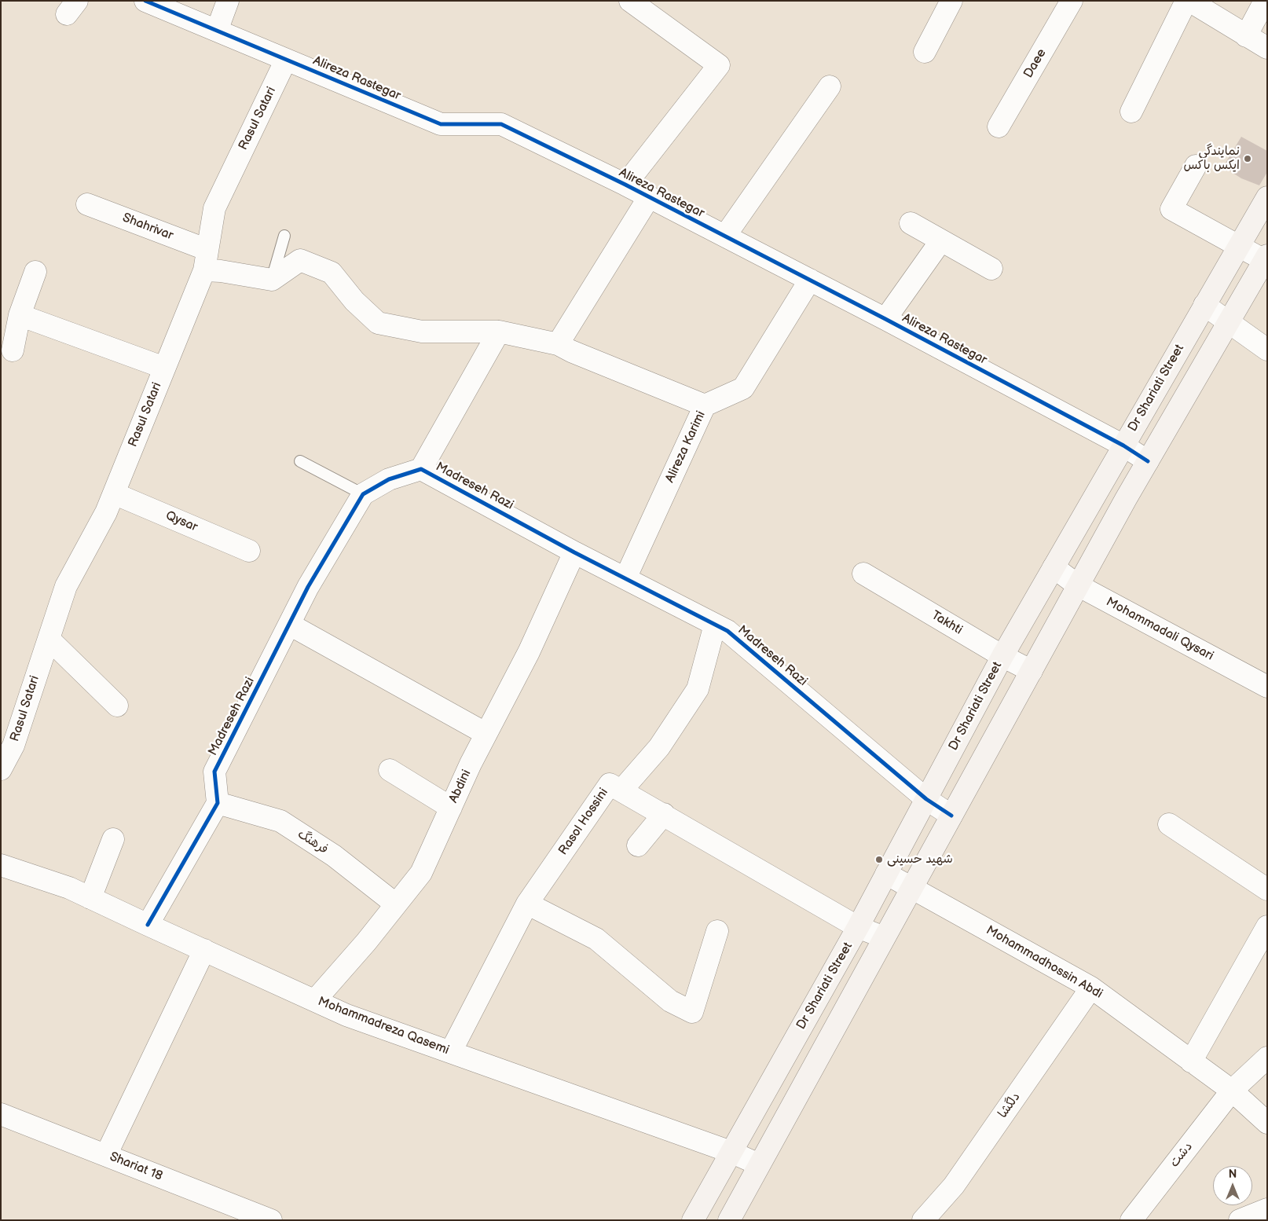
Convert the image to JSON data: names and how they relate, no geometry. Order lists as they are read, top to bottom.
{
  "streets": {
    "main road": ["Dr Shariati Street"],
    "street": [
      "Daee",
      "Alireza Rastegar",
      "Rasul Satari",
      "Shahrivar",
      "Alireza Karimi",
      "Madreseh Razi",
      "Qysar",
      "Takhti",
      "Mohammadali Qysari",
      "Abdini",
      "Rasol Hossini",
      "فرهنگ",
      "Mohammadhossin Abdi",
      "Mohammadreza Qasemi",
      "دلگشا",
      "دشت",
      "Shariat 18"
    ]
  },
  "crossings": [
    ["Alireza Rastegar", "Rasul Satari"],
    ["Alireza Rastegar", "Dr Shariati Street"],
    ["Alireza Rastegar", "Alireza Karimi"],
    ["Rasul Satari", "Shahrivar"],
    ["Rasul Satari", "Qysar"],
    ["Dr Shariati Street", "Madreseh Razi"],
    ["Dr Shariati Street", "Takhti"],
    ["Dr Shariati Street", "Mohammadali Qysari"],
    ["Dr Shariati Street", "Rasol Hossini"],
    ["Dr Shariati Street", "Mohammadhossin Abdi"],
    ["Dr Shariati Street", "Mohammadreza Qasemi"],
    ["Alireza Karimi", "Madreseh Razi"],
    ["Madreseh Razi", "Abdini"],
    ["Madreseh Razi", "فرهنگ"],
    ["Abdini", "فرهنگ"],
    ["Abdini", "Mohammadreza Qasemi"],
    ["Rasol Hossini", "Mohammadreza Qasemi"],
    ["Mohammadhossin Abdi", "دلگشا"],
    ["Mohammadhossin Abdi", "دشت"]
  ],
  "places": ["نمایندگی ایکس باکس", "شهید حسینی"],
  "north": "top"
}
